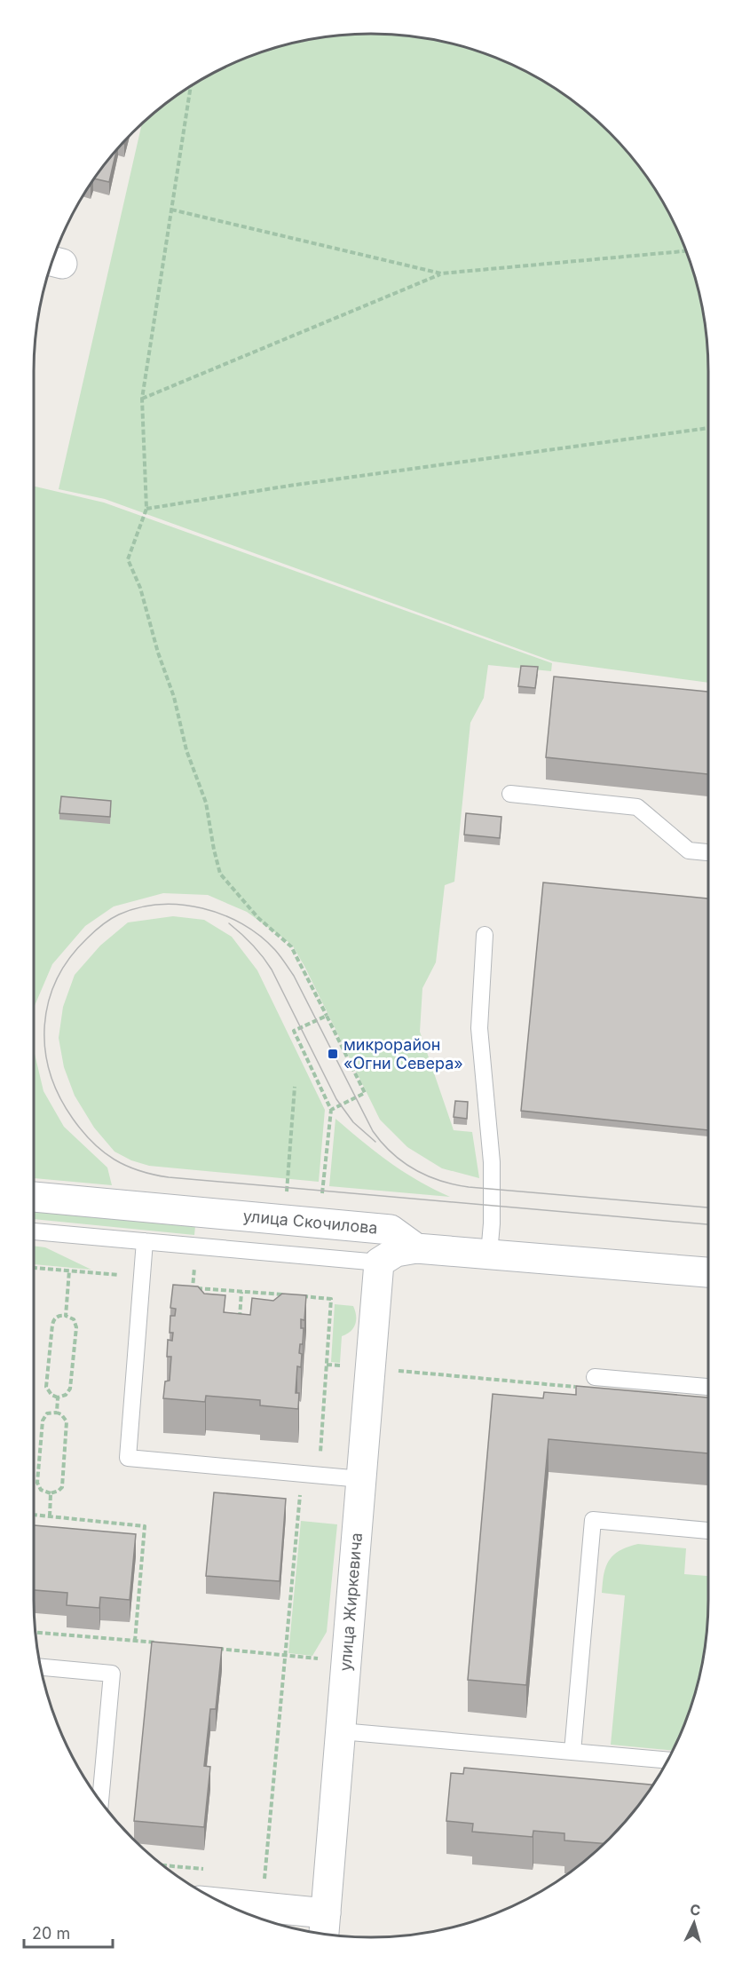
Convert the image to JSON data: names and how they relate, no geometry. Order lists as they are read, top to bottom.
{
  "streets": {
    "street": ["улица Скочилова", "улица Жиркевича"]
  },
  "places": {
    "transit": ["микрорайон «Огни Севера»"]
  },
  "scale_bar": "20 m",
  "north": "top"
}
